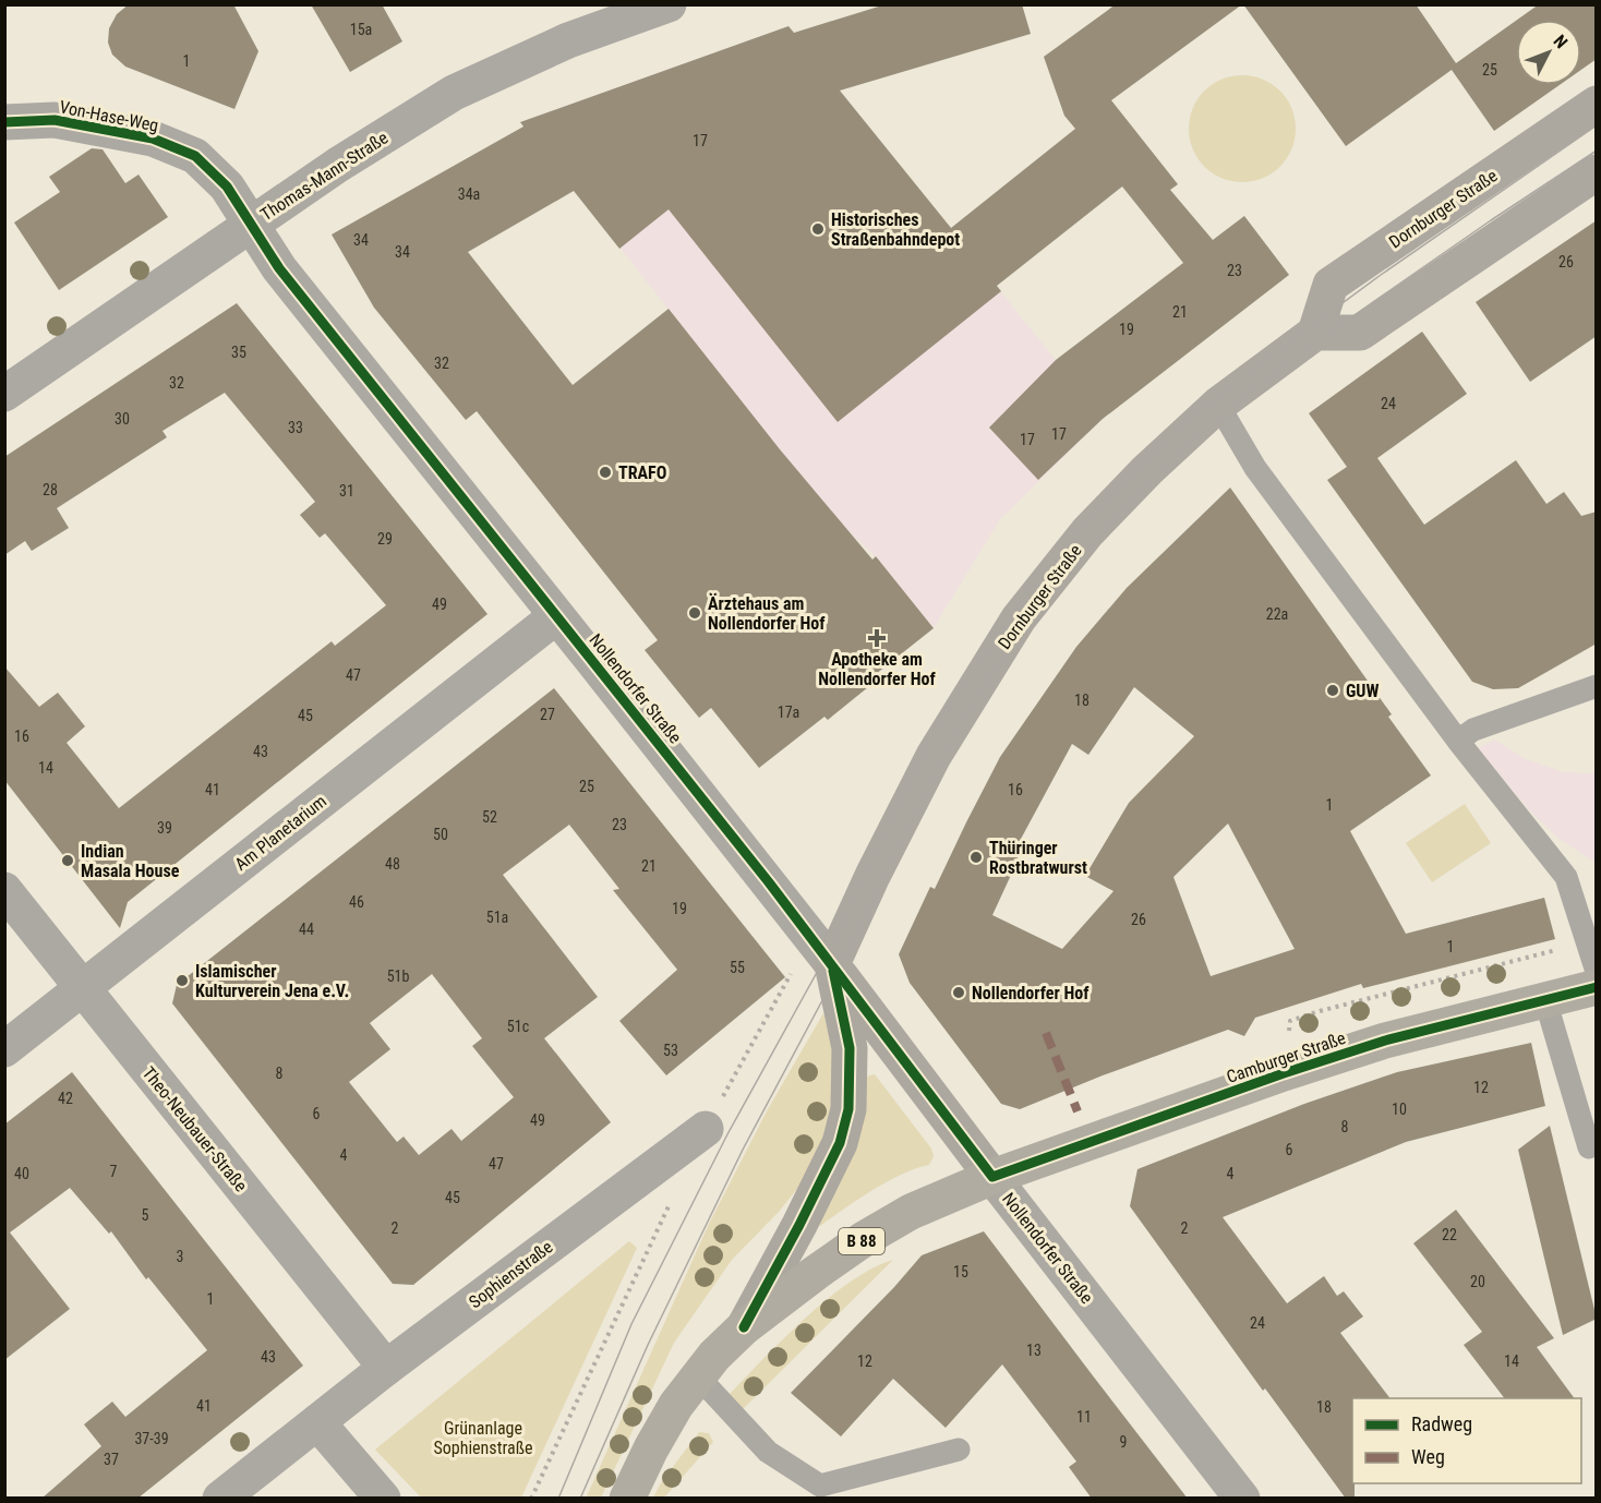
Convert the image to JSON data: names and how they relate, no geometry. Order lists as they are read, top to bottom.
{
  "streets": {
    "main road": ["Camburger Straße", "B 88"],
    "street": [
      "Von-Hase-Weg",
      "Thomas-Mann-Straße",
      "Dornburger Straße",
      "Nollendorfer Straße",
      "Am Planetarium",
      "Theo-Neubauer-Straße",
      "Sophienstraße"
    ]
  },
  "crossings": [
    ["Von-Hase-Weg", "Thomas-Mann-Straße"],
    ["Von-Hase-Weg", "Nollendorfer Straße"],
    ["Thomas-Mann-Straße", "Nollendorfer Straße"],
    ["Dornburger Straße", "Nollendorfer Straße"],
    ["Nollendorfer Straße", "Am Planetarium"],
    ["Nollendorfer Straße", "Camburger Straße"],
    ["Nollendorfer Straße", "B 88"],
    ["Am Planetarium", "Theo-Neubauer-Straße"],
    ["Camburger Straße", "B 88"],
    ["Theo-Neubauer-Straße", "Sophienstraße"]
  ],
  "parks": ["Grünanlage Sophienstraße"],
  "places": {
    "other": [
      "Historisches Straßenbahndepot",
      "TRAFO",
      "Ärztehaus am Nollendorfer Hof",
      "GUW",
      "Thüringer Rostbratwurst",
      "Indian Masala House",
      "Islamischer Kulturverein Jena e.V.",
      "Nollendorfer Hof"
    ],
    "health": ["Apotheke am Nollendorfer Hof"]
  },
  "house_numbers": [
    "15a",
    "1",
    "25",
    "17",
    "34a",
    "34",
    "34",
    "26",
    "23",
    "21",
    "19",
    "35",
    "32",
    "32",
    "24",
    "30",
    "33",
    "17",
    "17",
    "28",
    "31",
    "29",
    "49",
    "22a",
    "47",
    "18",
    "17a",
    "27",
    "45",
    "16",
    "43",
    "14",
    "25",
    "41",
    "16",
    "1",
    "52",
    "23",
    "39",
    "50",
    "48",
    "21",
    "46",
    "19",
    "51a",
    "26",
    "44",
    "1",
    "55",
    "51b",
    "51c",
    "53",
    "8",
    "12",
    "42",
    "10",
    "6",
    "49",
    "8",
    "6",
    "4",
    "47",
    "7",
    "40",
    "4",
    "45",
    "5",
    "2",
    "2",
    "22",
    "3",
    "15",
    "20",
    "1",
    "24",
    "13",
    "43",
    "12",
    "14",
    "41",
    "18",
    "11",
    "37-39",
    "9",
    "37"
  ],
  "legend": ["Radweg", "Weg"],
  "north": "top right"
}
